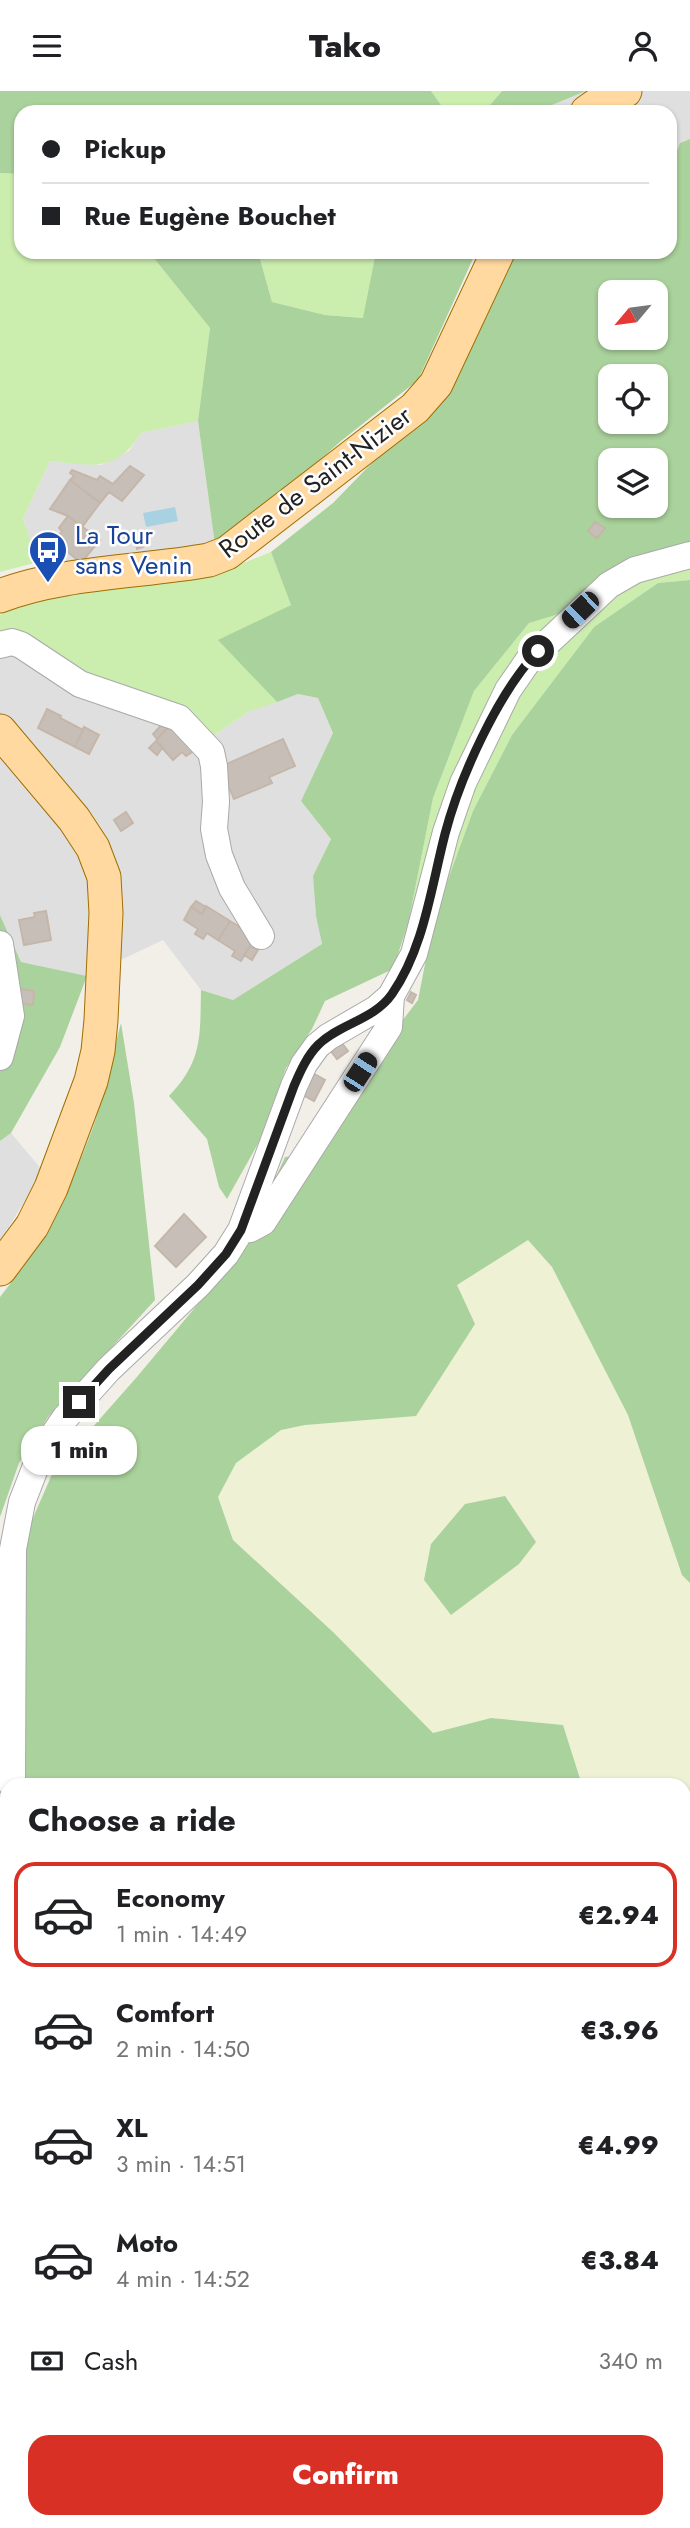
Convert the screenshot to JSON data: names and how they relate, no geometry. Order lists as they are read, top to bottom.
{
  "streets": {
    "main road": ["Route de Saint-Nizier"]
  },
  "places": {
    "bus stop": ["La Tour sans Venin"]
  },
  "north": "bottom left",
  "page": {
    "header": "Tako",
    "banner": ["Pickup", "Rue Eugène Bouchet"],
    "bubble": "1 min",
    "heading": "Choose a ride",
    "list": [
      {
        "name": "Economy",
        "note": "1 min · 14:49",
        "value": "€2.94"
      },
      {
        "name": "Comfort",
        "note": "2 min · 14:50",
        "value": "€3.96"
      },
      {
        "name": "XL",
        "note": "3 min · 14:51",
        "value": "€4.99"
      },
      {
        "name": "Moto",
        "note": "4 min · 14:52",
        "value": "€3.84"
      }
    ],
    "pay": ["Cash", "340 m"],
    "buttons": "Confirm"
  }
}
